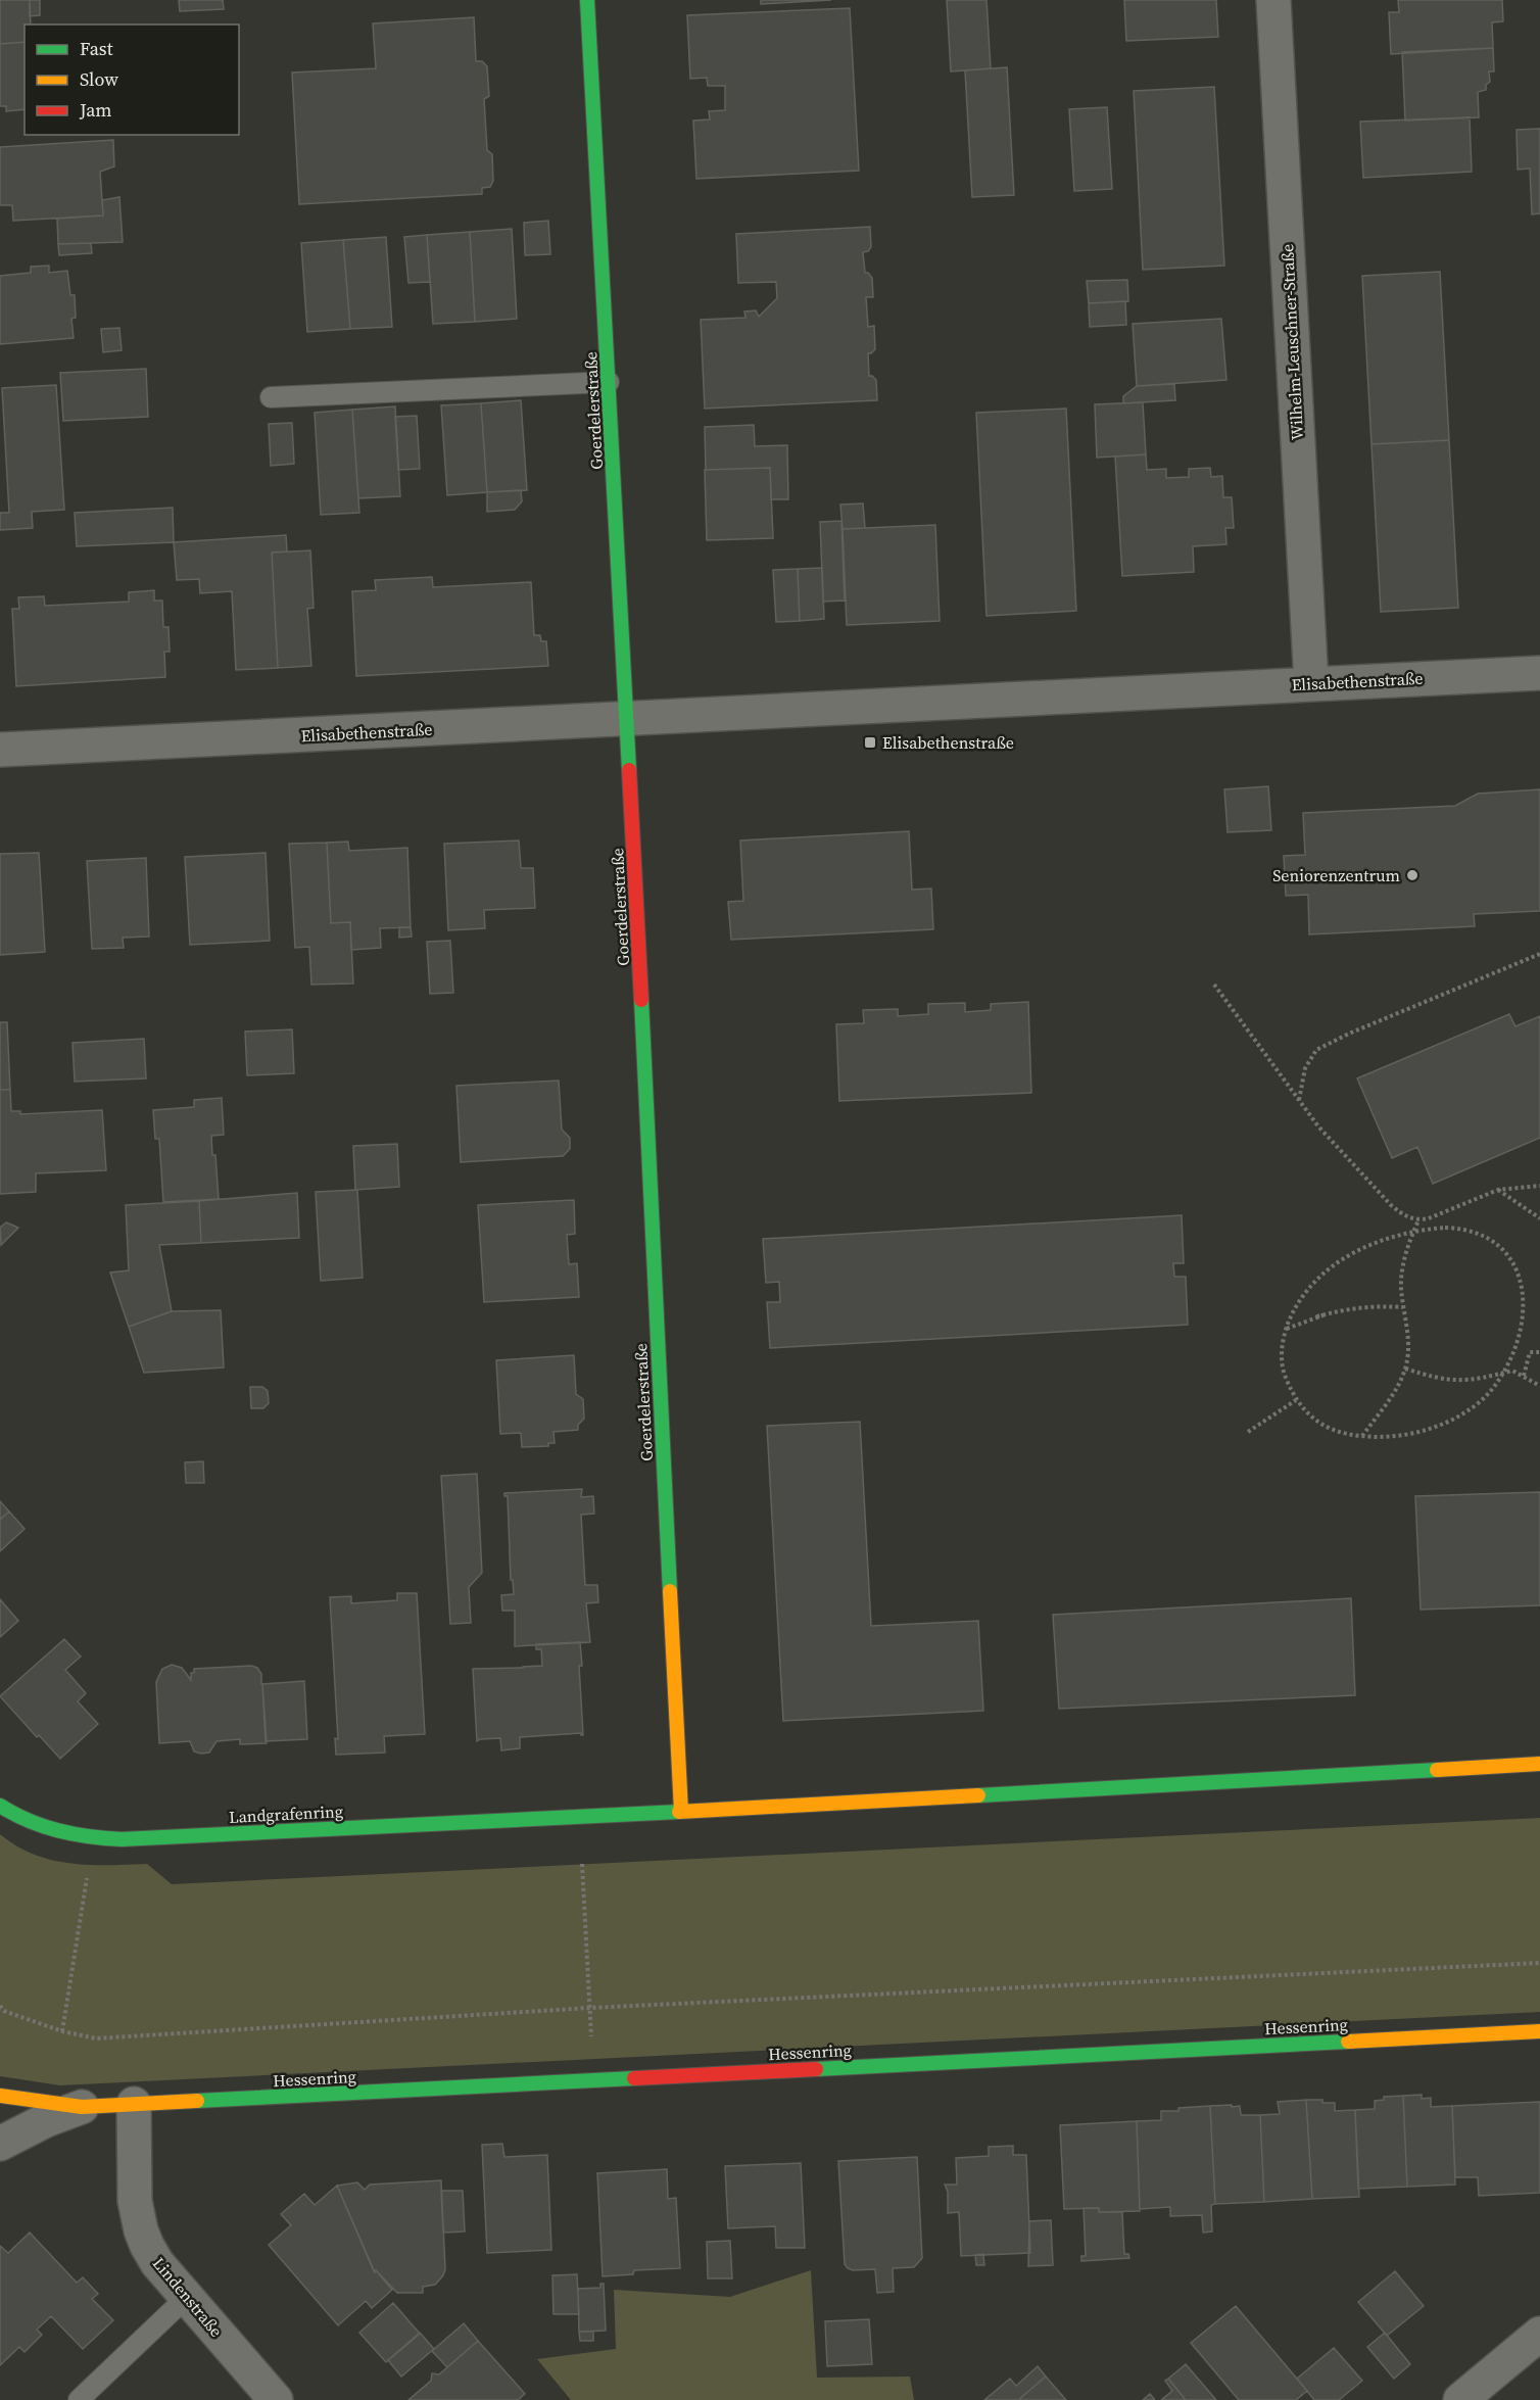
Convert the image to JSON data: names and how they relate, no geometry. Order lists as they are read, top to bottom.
{
  "streets": {
    "street": [
      "Wilhelm-Leuschner-Straße",
      "Goerdelerstraße",
      "Elisabethenstraße",
      "Landgrafenring",
      "Hessenring",
      "Lindenstraße"
    ]
  },
  "crossings": [
    ["Wilhelm-Leuschner-Straße", "Elisabethenstraße"],
    ["Goerdelerstraße", "Elisabethenstraße"],
    ["Goerdelerstraße", "Landgrafenring"],
    ["Hessenring", "Lindenstraße"]
  ],
  "places": {
    "transit": ["Elisabethenstraße"],
    "other": ["Seniorenzentrum"]
  },
  "legend": ["Fast", "Slow", "Jam"]
}
